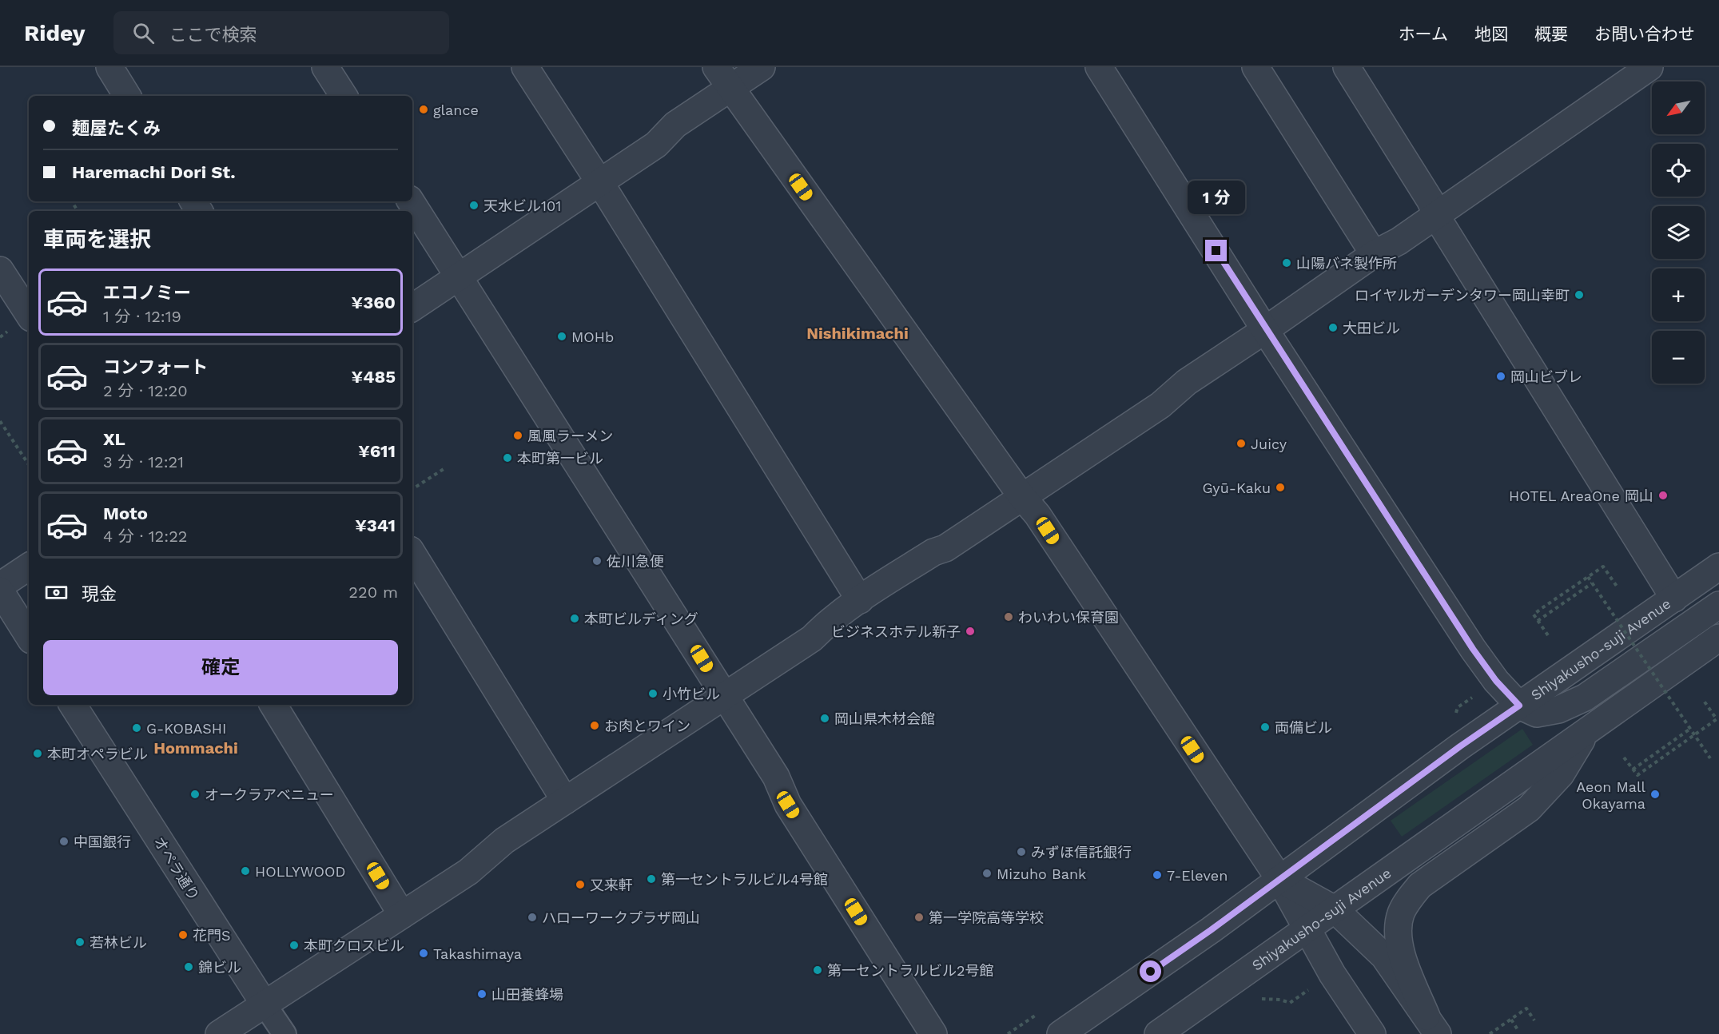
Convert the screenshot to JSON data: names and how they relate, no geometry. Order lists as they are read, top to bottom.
{
  "streets": {
    "street": ["Shiyakusho-suji Avenue", "オペラ通り"]
  },
  "districts": ["Nishikimachi", "Hommachi"],
  "places": [
    "glance",
    "天水ビル101",
    "山陽バネ製作所",
    "ロイヤルガーデンタワー岡山幸町",
    "大田ビル",
    "MOHb",
    "岡山ビブレ",
    "風風ラーメン",
    "Juicy",
    "本町第一ビル",
    "Gyū-Kaku",
    "HOTEL AreaOne 岡山",
    "佐川急便",
    "わいわい保育園",
    "本町ビルディング",
    "ビジネスホテル新子",
    "小竹ビル",
    "岡山県木材会館",
    "お肉とワイン",
    "両備ビル",
    "G-KOBASHI",
    "本町オペラビル",
    "オークラアベニュー",
    "Aeon Mall Okayama",
    "中国銀行",
    "みずほ信託銀行",
    "HOLLYWOOD",
    "Mizuho Bank",
    "7-Eleven",
    "第一セントラルビル4号館",
    "又来軒",
    "ハローワークプラザ岡山",
    "第一学院高等学校",
    "花門S",
    "若林ビル",
    "本町クロスビル",
    "Takashimaya",
    "錦ビル",
    "第一セントラルビル2号館",
    "山田養蜂場"
  ],
  "north": "bottom left",
  "page": {
    "header": "Ridey",
    "search": "ここで検索",
    "nav": [
      "ホーム",
      "地図",
      "概要",
      "お問い合わせ"
    ],
    "map_buttons": ["+", "−"],
    "banner": ["麺屋たくみ", "Haremachi Dori St."],
    "bubble": "1 分",
    "heading": "車両を選択",
    "list": [
      {
        "name": "エコノミー",
        "note": "1 分 · 12:19",
        "value": "¥360"
      },
      {
        "name": "コンフォート",
        "note": "2 分 · 12:20",
        "value": "¥485"
      },
      {
        "name": "XL",
        "note": "3 分 · 12:21",
        "value": "¥611"
      },
      {
        "name": "Moto",
        "note": "4 分 · 12:22",
        "value": "¥341"
      }
    ],
    "pay": ["現金", "220 m"],
    "buttons": "確定"
  }
}
